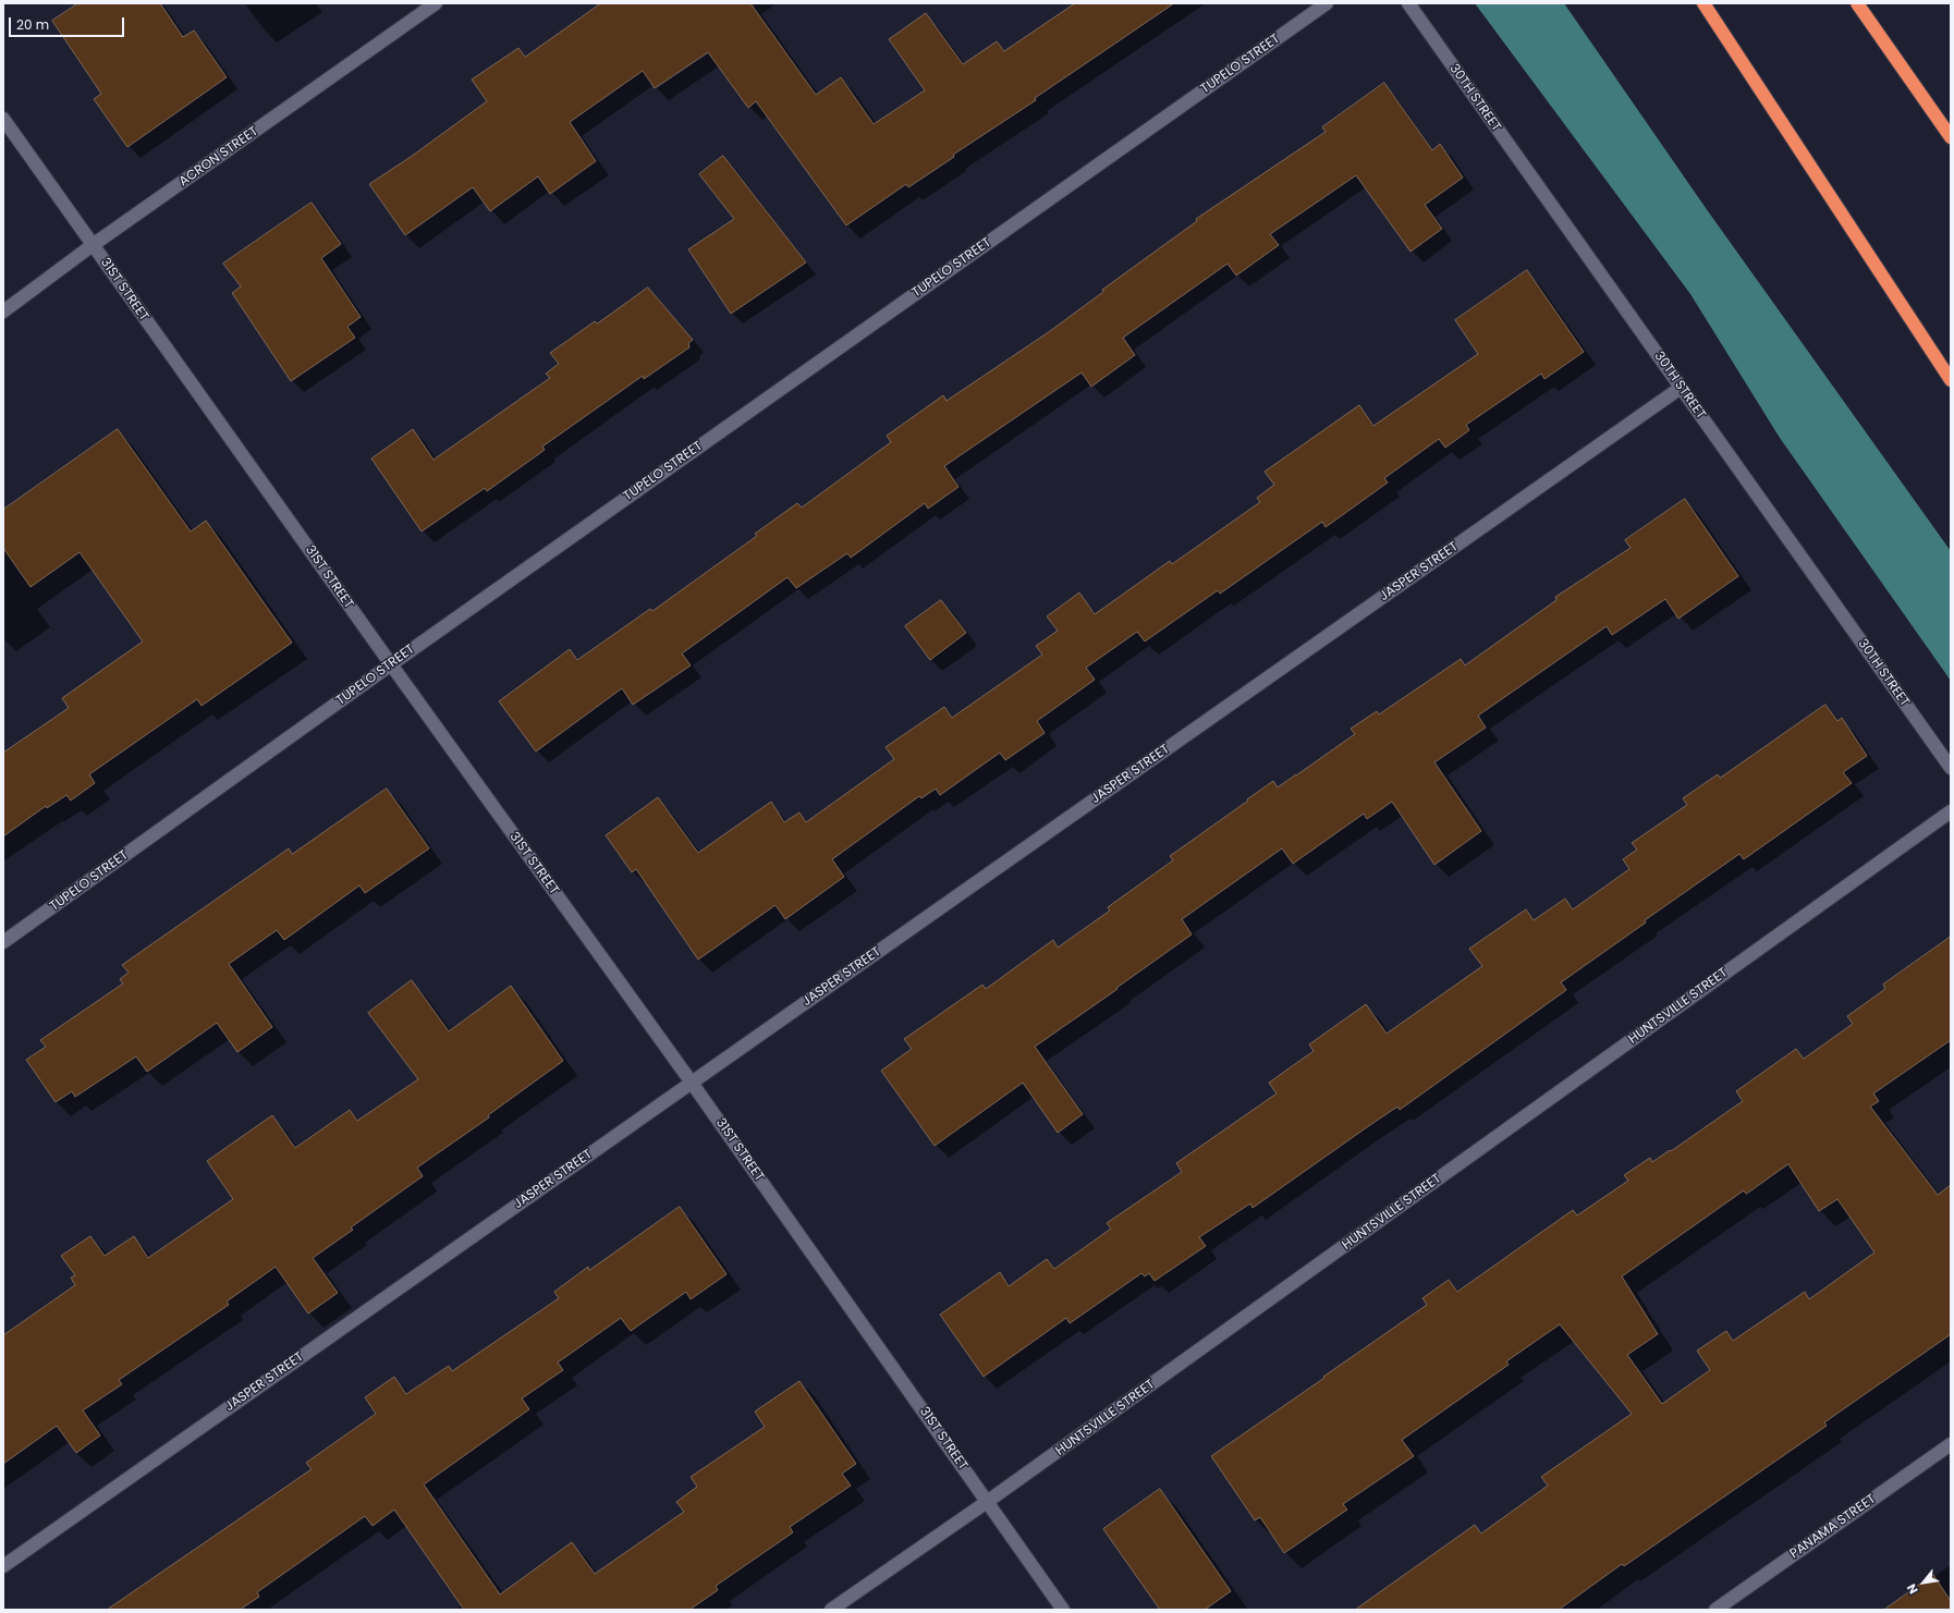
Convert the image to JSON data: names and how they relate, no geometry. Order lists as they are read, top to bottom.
{
  "streets": {
    "street": [
      "TUPELO STREET",
      "30TH STREET",
      "ACRON STREET",
      "31ST STREET",
      "JASPER STREET",
      "HUNTSVILLE STREET",
      "PANAMA STREET"
    ]
  },
  "crossings": [
    ["TUPELO STREET", "31ST STREET"],
    ["30TH STREET", "JASPER STREET"],
    ["ACRON STREET", "31ST STREET"],
    ["31ST STREET", "JASPER STREET"],
    ["31ST STREET", "HUNTSVILLE STREET"]
  ],
  "scale_bar": "20 m",
  "north": "bottom left"
}
